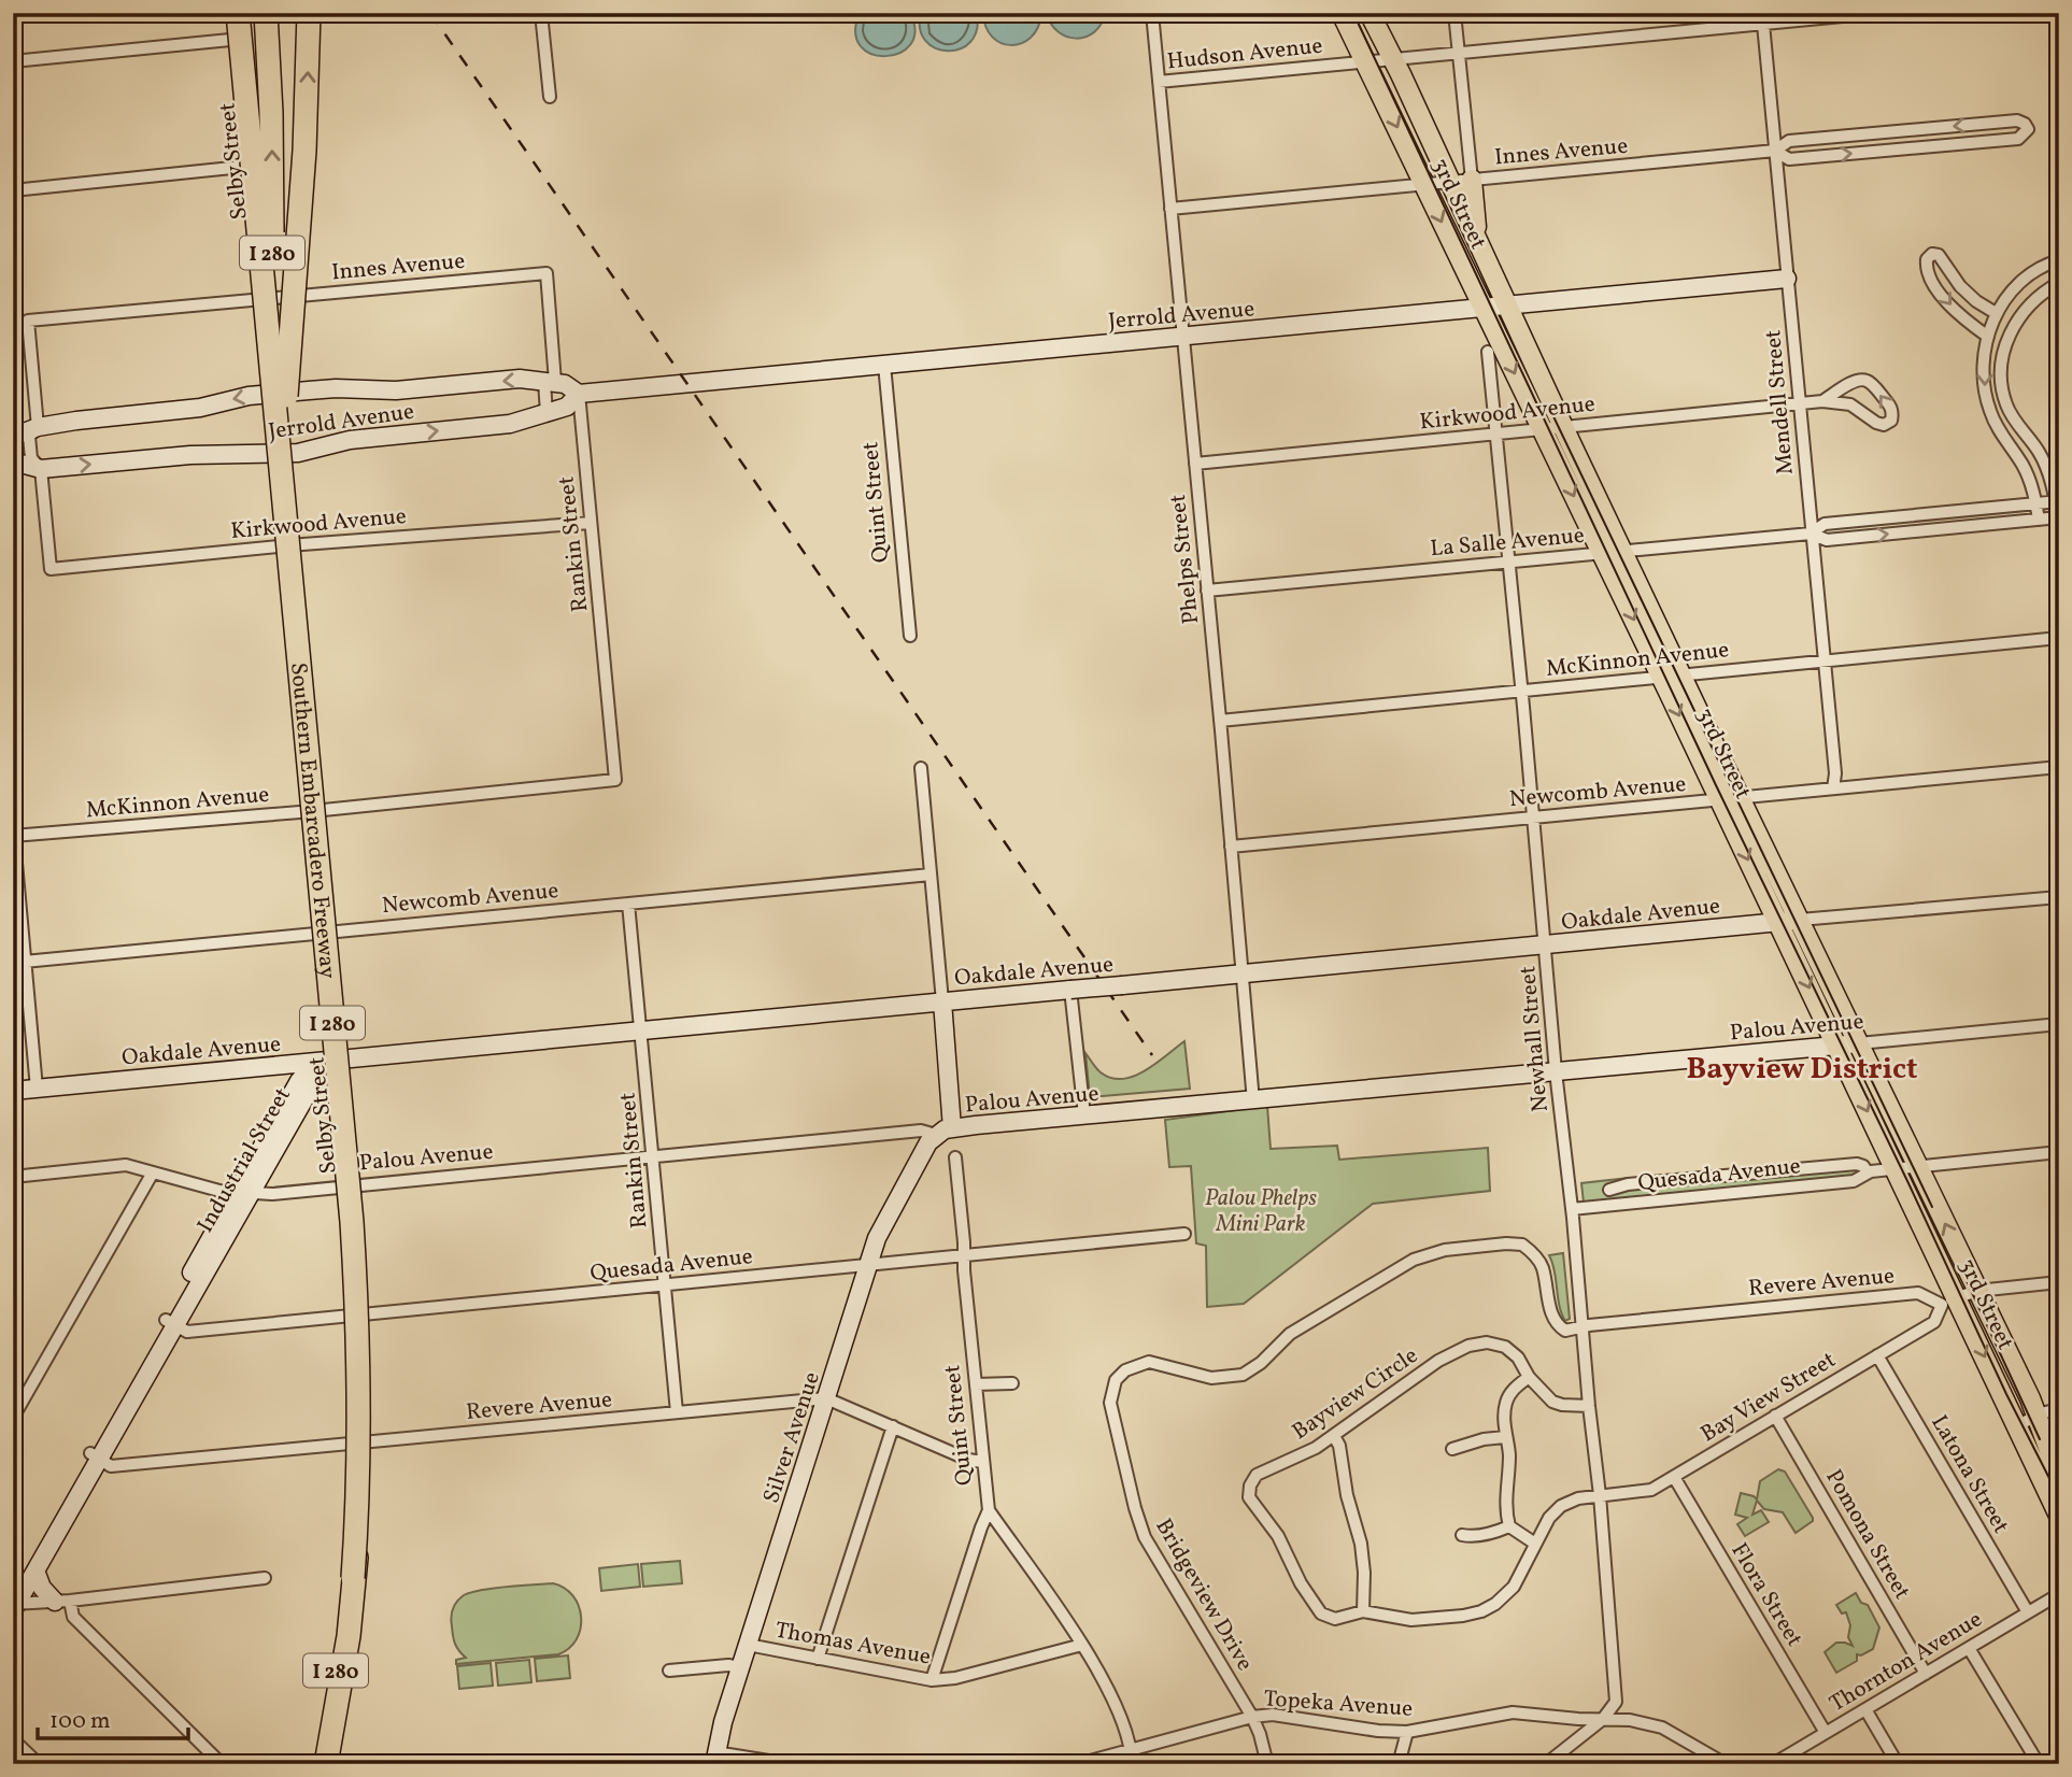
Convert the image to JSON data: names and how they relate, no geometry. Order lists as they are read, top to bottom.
{
  "streets": {
    "highway": ["I 280", "Southern Embarcadero Freeway"],
    "main road": ["3rd Street"],
    "street": [
      "Hudson Avenue",
      "Innes Avenue",
      "Selby Street",
      "Jerrold Avenue",
      "Mendell Street",
      "Kirkwood Avenue",
      "Quint Street",
      "La Salle Avenue",
      "Rankin Street",
      "Phelps Street",
      "McKinnon Avenue",
      "Newcomb Avenue",
      "Oakdale Avenue",
      "Palou Avenue",
      "Newhall Street",
      "Industrial Street",
      "Quesada Avenue",
      "Revere Avenue",
      "Bayview Circle",
      "Bay View Street",
      "Silver Avenue",
      "Latona Street",
      "Pomona Street",
      "Bridgeview Drive",
      "Flora Street",
      "Thomas Avenue",
      "Thornton Avenue",
      "Topeka Avenue"
    ]
  },
  "crossings": [
    ["Hudson Avenue", "3rd Street"],
    ["Hudson Avenue", "Mendell Street"],
    ["Hudson Avenue", "Phelps Street"],
    ["Innes Avenue", "Selby Street"],
    ["Innes Avenue", "3rd Street"],
    ["Innes Avenue", "Jerrold Avenue"],
    ["Innes Avenue", "Mendell Street"],
    ["Innes Avenue", "Phelps Street"],
    ["Selby Street", "Jerrold Avenue"],
    ["Selby Street", "McKinnon Avenue"],
    ["Selby Street", "Newcomb Avenue"],
    ["Selby Street", "Southern Embarcadero Freeway"],
    ["Selby Street", "Oakdale Avenue"],
    ["Selby Street", "Palou Avenue"],
    ["Selby Street", "Quesada Avenue"],
    ["Selby Street", "Revere Avenue"],
    ["3rd Street", "Jerrold Avenue"],
    ["3rd Street", "Kirkwood Avenue"],
    ["3rd Street", "La Salle Avenue"],
    ["3rd Street", "McKinnon Avenue"],
    ["3rd Street", "Newcomb Avenue"],
    ["3rd Street", "Oakdale Avenue"],
    ["3rd Street", "Palou Avenue"],
    ["3rd Street", "Quesada Avenue"],
    ["3rd Street", "Revere Avenue"],
    ["3rd Street", "Bay View Street"],
    ["Jerrold Avenue", "Mendell Street"],
    ["Jerrold Avenue", "Kirkwood Avenue"],
    ["Jerrold Avenue", "Quint Street"],
    ["Jerrold Avenue", "Rankin Street"],
    ["Jerrold Avenue", "Phelps Street"],
    ["Mendell Street", "Kirkwood Avenue"],
    ["Mendell Street", "La Salle Avenue"],
    ["Mendell Street", "McKinnon Avenue"],
    ["Mendell Street", "Newcomb Avenue"],
    ["Kirkwood Avenue", "Rankin Street"],
    ["Kirkwood Avenue", "Phelps Street"],
    ["Kirkwood Avenue", "Newhall Street"],
    ["Quint Street", "Quesada Avenue"],
    ["Quint Street", "Revere Avenue"],
    ["Quint Street", "Thomas Avenue"],
    ["La Salle Avenue", "Phelps Street"],
    ["La Salle Avenue", "Newhall Street"],
    ["Rankin Street", "McKinnon Avenue"],
    ["Rankin Street", "Newcomb Avenue"],
    ["Rankin Street", "Oakdale Avenue"],
    ["Rankin Street", "Palou Avenue"],
    ["Rankin Street", "Quesada Avenue"],
    ["Rankin Street", "Revere Avenue"],
    ["Phelps Street", "McKinnon Avenue"],
    ["Phelps Street", "Newcomb Avenue"],
    ["Phelps Street", "Oakdale Avenue"],
    ["Phelps Street", "Palou Avenue"],
    ["McKinnon Avenue", "Newhall Street"],
    ["Newcomb Avenue", "Newhall Street"],
    ["Southern Embarcadero Freeway", "Revere Avenue"],
    ["Oakdale Avenue", "Newhall Street"],
    ["Oakdale Avenue", "Industrial Street"],
    ["Palou Avenue", "Newhall Street"],
    ["Palou Avenue", "Industrial Street"],
    ["Palou Avenue", "Silver Avenue"],
    ["Newhall Street", "Quesada Avenue"],
    ["Newhall Street", "Revere Avenue"],
    ["Newhall Street", "Bayview Circle"],
    ["Newhall Street", "Bay View Street"],
    ["Newhall Street", "Bridgeview Drive"],
    ["Newhall Street", "Topeka Avenue"],
    ["Industrial Street", "Quesada Avenue"],
    ["Industrial Street", "Revere Avenue"],
    ["Quesada Avenue", "Silver Avenue"],
    ["Revere Avenue", "Bay View Street"],
    ["Revere Avenue", "Silver Avenue"],
    ["Revere Avenue", "Bridgeview Drive"],
    ["Bayview Circle", "Bay View Street"],
    ["Bay View Street", "Latona Street"],
    ["Bay View Street", "Pomona Street"],
    ["Bay View Street", "Flora Street"],
    ["Silver Avenue", "Thomas Avenue"],
    ["Latona Street", "Thornton Avenue"],
    ["Pomona Street", "Thornton Avenue"],
    ["Bridgeview Drive", "Topeka Avenue"],
    ["Flora Street", "Thornton Avenue"]
  ],
  "districts": ["Bayview District"],
  "parks": ["Palou Phelps Mini Park"],
  "scale_bar": "100 m"
}
